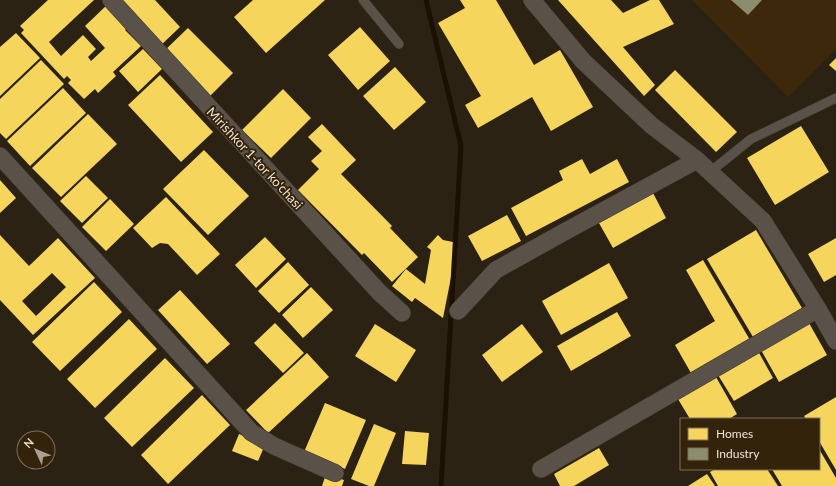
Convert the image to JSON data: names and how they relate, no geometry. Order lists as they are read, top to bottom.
{
  "streets": {
    "street": ["Mirishkor 1-tor ko'chasi"]
  },
  "legend": ["Homes", "Industry"],
  "north": "top left"
}
